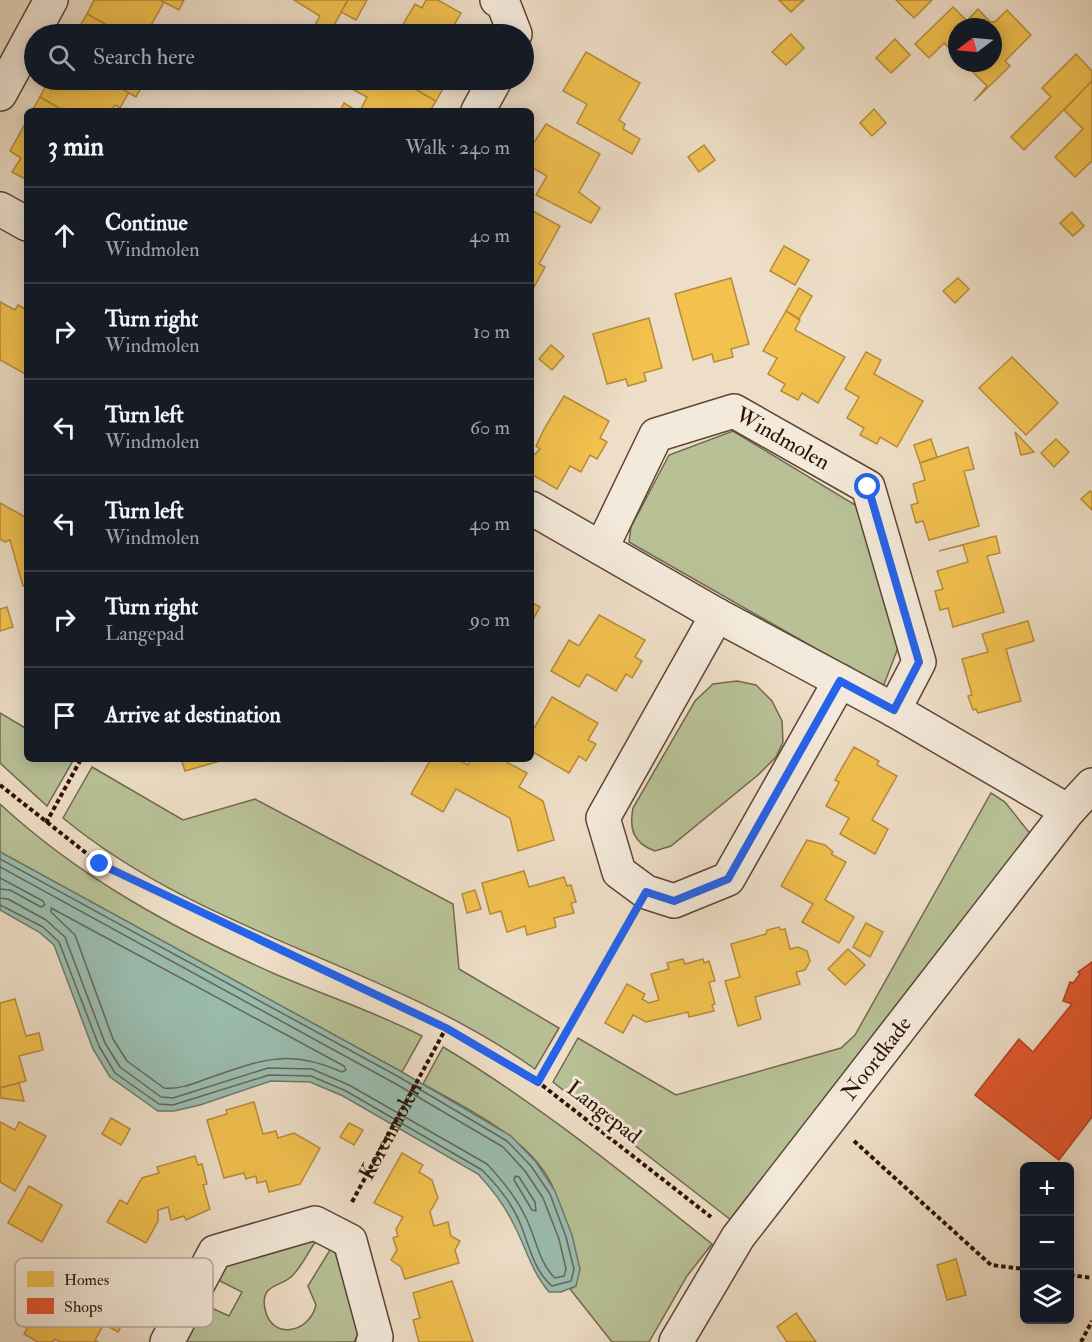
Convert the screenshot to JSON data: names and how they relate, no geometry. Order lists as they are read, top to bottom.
{
  "streets": {
    "street": ["Windmolen", "Noordkade"],
    "path": ["Langepad", "Korenmolen"]
  },
  "crossings": [
    ["Noordkade", "Langepad"],
    ["Langepad", "Korenmolen"]
  ],
  "legend": ["Homes", "Shops"],
  "north": "left",
  "page": {
    "search": "Search here",
    "heading": ["3 min", "Walk · 240 m"],
    "list": [
      ["Continue", "Windmolen", "40 m"],
      ["Turn right", "Windmolen", "10 m"],
      ["Turn left", "Windmolen", "60 m"],
      ["Turn left", "Windmolen", "40 m"],
      ["Turn right", "Langepad", "90 m"],
      "Arrive at destination"
    ],
    "map_buttons": ["+", "−"]
  }
}
